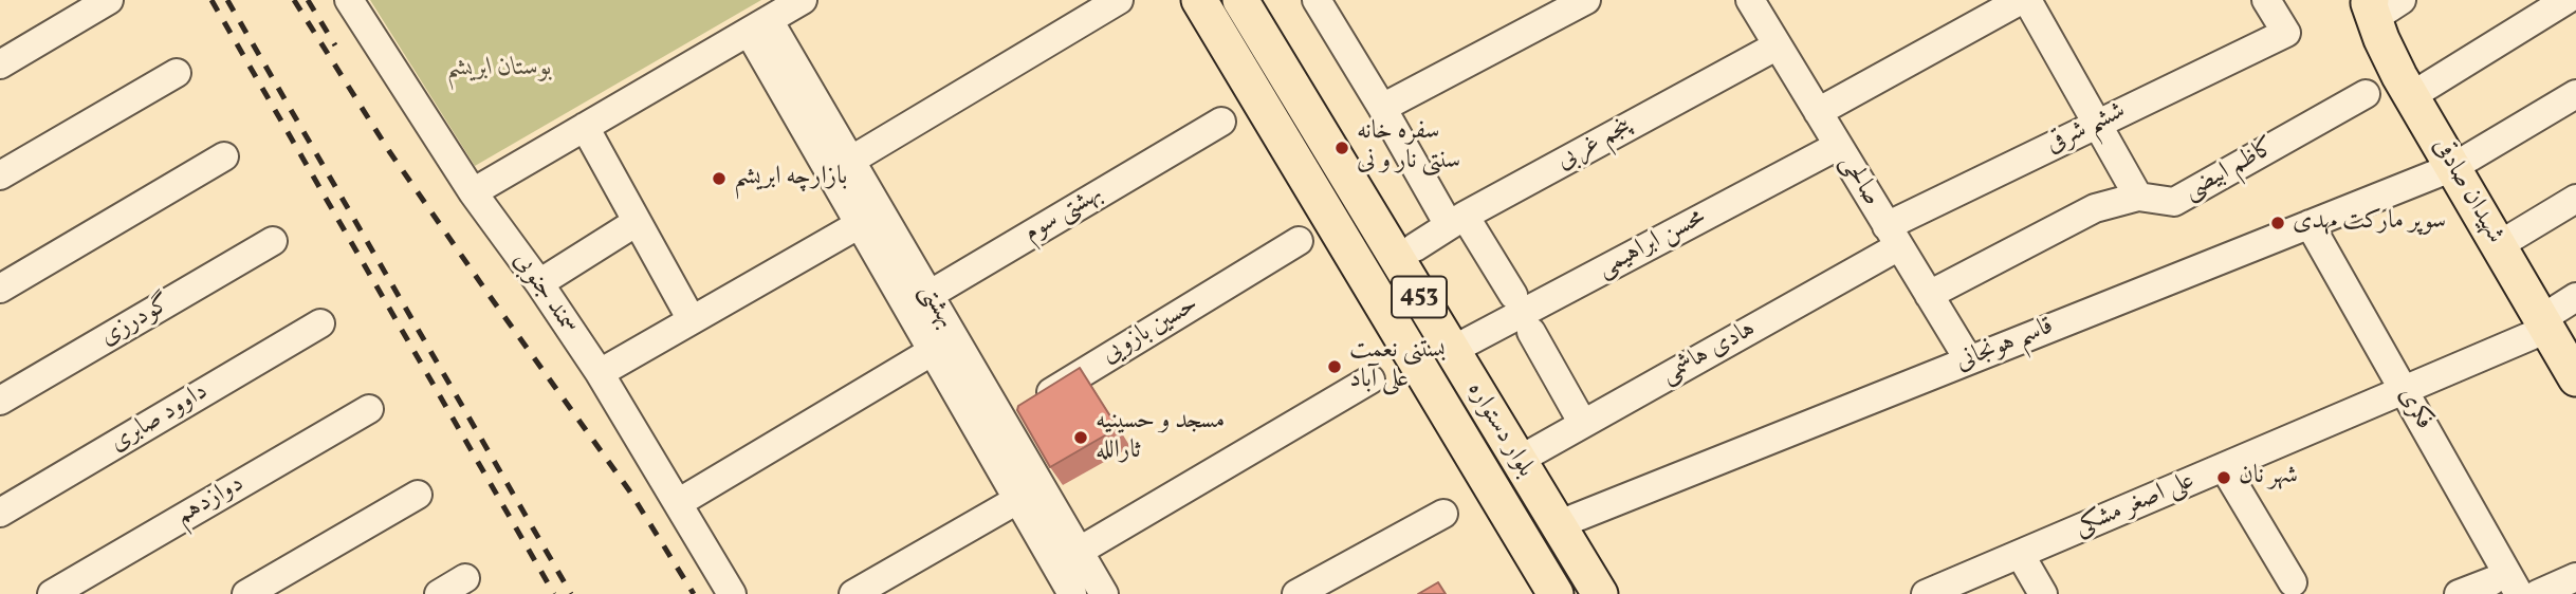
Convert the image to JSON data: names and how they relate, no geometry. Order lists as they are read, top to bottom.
{
  "streets": {
    "main road": ["شهیدان صادقی", "453", "بلوار دستواره"],
    "street": [
      "ششم شرقی",
      "پنجم غربی",
      "کاظم ابیضی",
      "صالحی",
      "بهشتی سوم",
      "محسن ابراهیمی",
      "سمند جنوبی",
      "بهشتی",
      "گودرزی",
      "حسین بازویی",
      "قاسم هونجانی",
      "هادی هاشمی",
      "فکری",
      "داوود صابری",
      "دوازدهم",
      "علی اصغر مشکی"
    ]
  },
  "crossings": [
    ["ششم شرقی", "صالحی"],
    ["ششم شرقی", "هادی هاشمی"],
    ["پنجم غربی", "صالحی"],
    ["کاظم ابیضی", "صالحی"],
    ["صالحی", "محسن ابراهیمی"],
    ["صالحی", "قاسم هونجانی"],
    ["صالحی", "هادی هاشمی"],
    ["شهیدان صادقی", "قاسم هونجانی"],
    ["شهیدان صادقی", "علی اصغر مشکی"],
    ["بهشتی سوم", "بهشتی"],
    ["بهشتی", "حسین بازویی"],
    ["قاسم هونجانی", "فکری"],
    ["قاسم هونجانی", "بلوار دستواره"],
    ["هادی هاشمی", "بلوار دستواره"],
    ["فکری", "علی اصغر مشکی"]
  ],
  "parks": ["بوستان ابریشم"],
  "places": [
    "سفره خانه سنتی نار و نی",
    "بازارچه ابریشم",
    "سوپر مارکت مهدی",
    "بستنی نعمت علی آباد",
    "مسجد و حسینیه ثارالله",
    "شهر نان"
  ]
}
